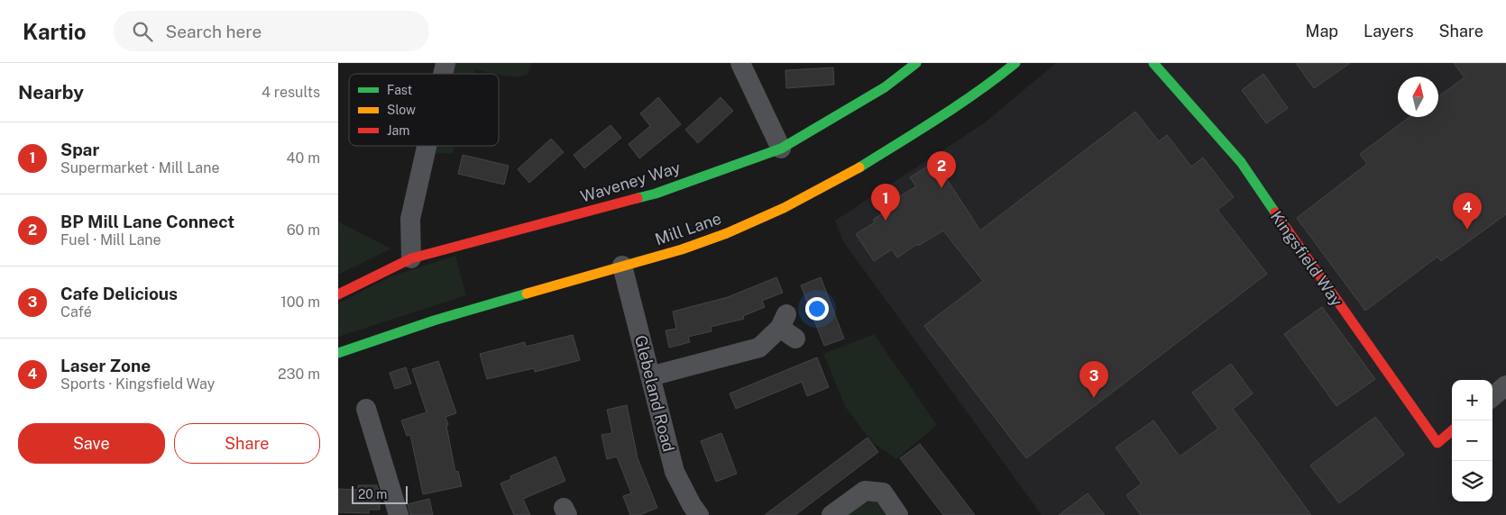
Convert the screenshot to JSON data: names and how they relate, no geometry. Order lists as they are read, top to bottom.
{
  "streets": {
    "street": [
      "Waveney Way",
      "Mill Lane",
      "Kingsfield Way",
      "Glebeland Road"
    ]
  },
  "crossings": [
    ["Mill Lane", "Glebeland Road"]
  ],
  "legend": ["Fast", "Slow", "Jam"],
  "scale_bar": "20 m",
  "north": "top",
  "page": {
    "header": "Kartio",
    "search": "Search here",
    "nav": ["Map", "Layers", "Share"],
    "heading": ["Nearby", "4 results"],
    "list": [
      {
        "mark": "1",
        "name": "Spar",
        "note": "Supermarket · Mill Lane",
        "value": "40 m"
      },
      {
        "mark": "2",
        "name": "BP Mill Lane Connect",
        "note": "Fuel · Mill Lane",
        "value": "60 m"
      },
      {
        "mark": "3",
        "name": "Cafe Delicious",
        "note": "Café",
        "value": "100 m"
      },
      {
        "mark": "4",
        "name": "Laser Zone",
        "note": "Sports · Kingsfield Way",
        "value": "230 m"
      }
    ],
    "pins": [
      "2",
      "1",
      "4",
      "3"
    ],
    "map_buttons": ["+", "−"],
    "buttons": ["Save", "Share"],
    "scale": "20 m"
  }
}
